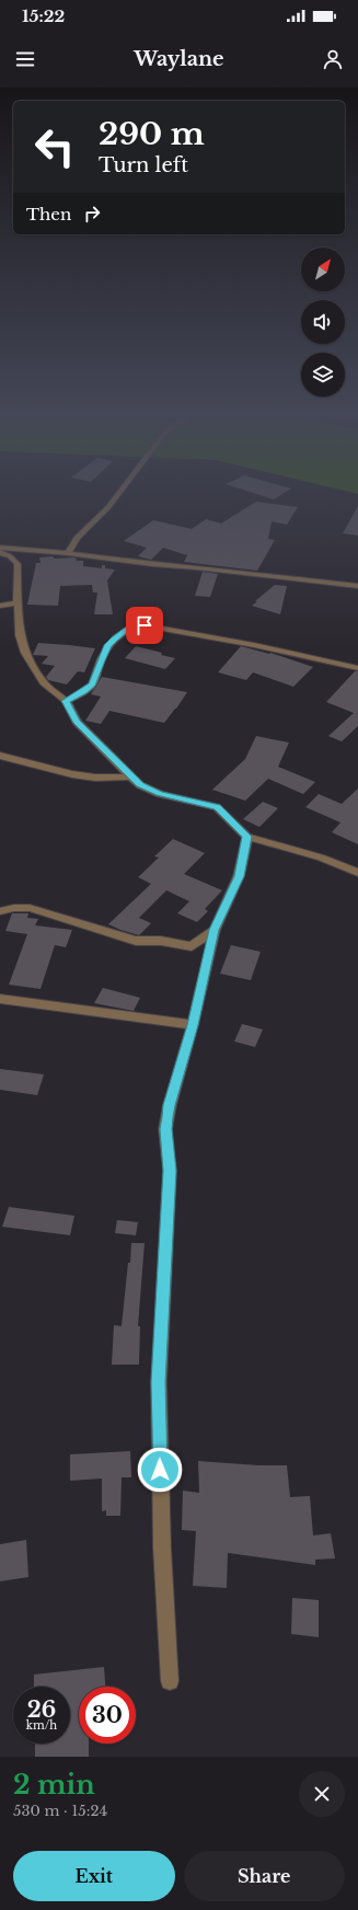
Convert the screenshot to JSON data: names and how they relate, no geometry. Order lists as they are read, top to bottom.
{
  "north": "top right",
  "page": {
    "status": "15:22",
    "header": "Waylane",
    "turn": ["290 m", "Turn left"],
    "then": "Then",
    "speed": "26 km/h",
    "limit": "30",
    "heading": ["2 min", "530 m · 15:24"],
    "buttons": ["Exit", "Share"]
  }
}
